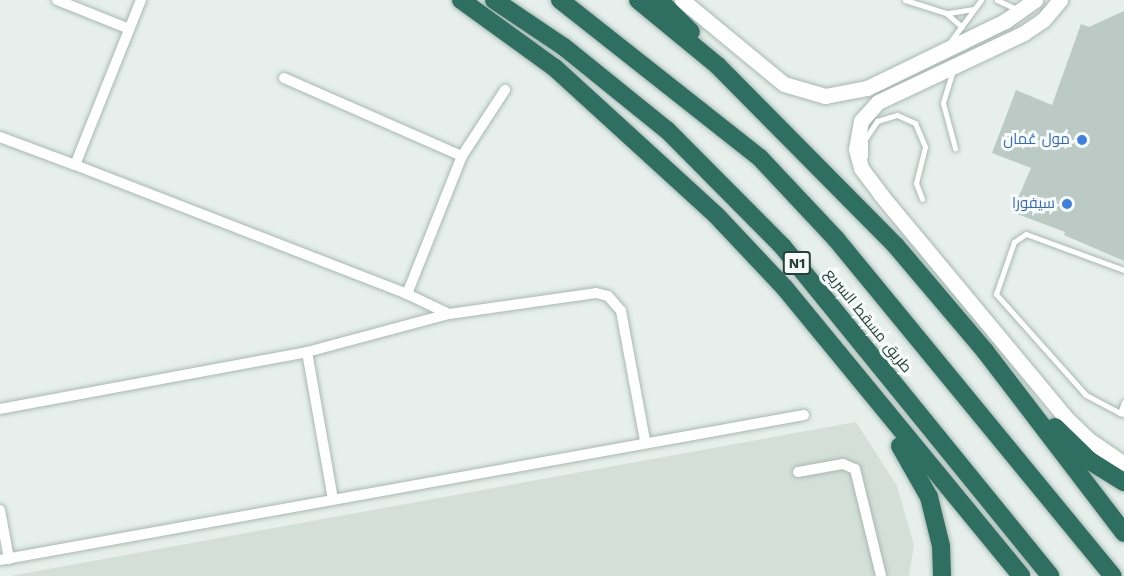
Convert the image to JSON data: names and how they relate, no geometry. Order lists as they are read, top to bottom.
{
  "streets": {
    "highway": ["N1", "طريق مسقط السريع"]
  },
  "places": ["مول عُمان", "سيفورا"]
}
